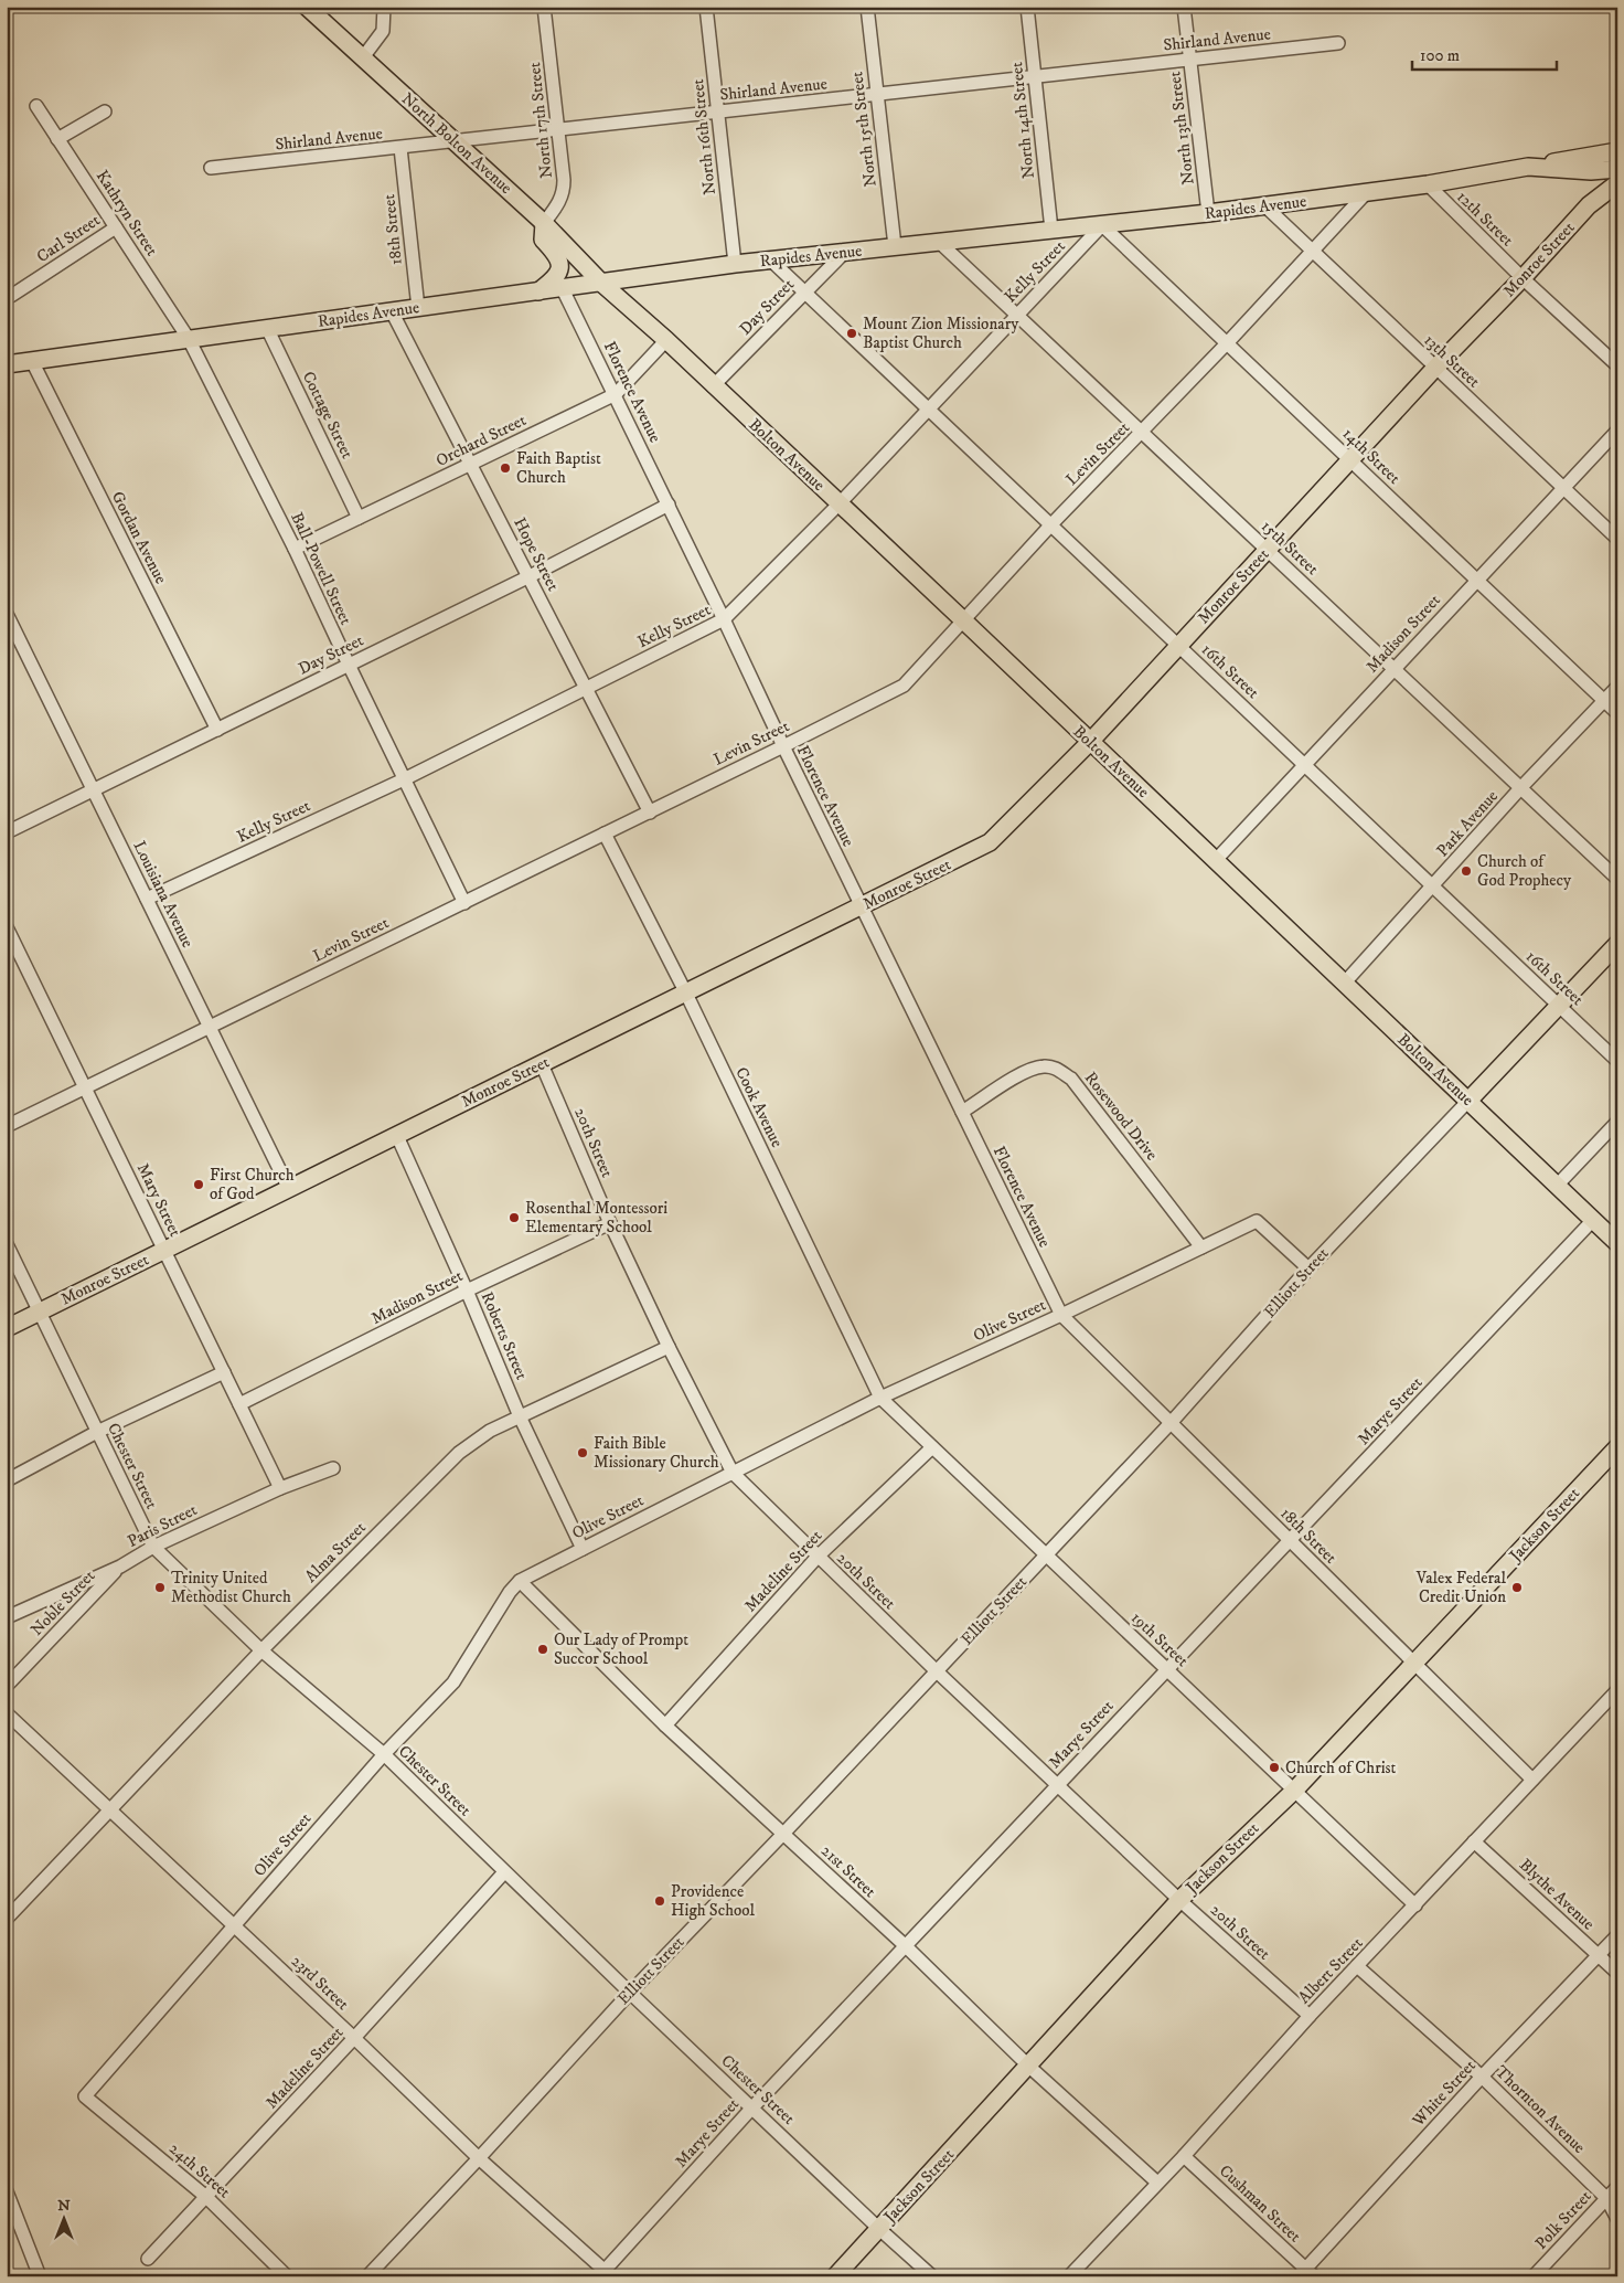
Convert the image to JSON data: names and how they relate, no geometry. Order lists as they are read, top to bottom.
{
  "streets": {
    "main road": [
      "North Bolton Avenue",
      "Rapides Avenue",
      "Monroe Street",
      "Bolton Avenue",
      "Elliott Street",
      "Jackson Street"
    ],
    "street": [
      "Shirland Avenue",
      "North 17th Street",
      "North 14th Street",
      "North 13th Street",
      "North 15th Street",
      "North 16th Street",
      "Kathryn Street",
      "12th Street",
      "18th Street",
      "Carl Street",
      "Kelly Street",
      "Day Street",
      "13th Street",
      "Florence Avenue",
      "Cottage Street",
      "Orchard Street",
      "Levin Street",
      "14th Street",
      "Gordan Avenue",
      "15th Street",
      "Hope Street",
      "Ball-Powell Street",
      "Madison Street",
      "16th Street",
      "Park Avenue",
      "Louisiana Avenue",
      "Cook Avenue",
      "Rosewood Drive",
      "20th Street",
      "Mary Street",
      "Olive Street",
      "Roberts Street",
      "Marye Street",
      "Chester Street",
      "Paris Street",
      "Alma Street",
      "Madeline Street",
      "Noble Street",
      "19th Street",
      "21st Street",
      "Blythe Avenue",
      "Albert Street",
      "23rd Street",
      "White Street",
      "Thornton Avenue",
      "24th Street",
      "Cushman Street",
      "Polk Street"
    ]
  },
  "crossings": [
    ["Shirland Avenue", "North 17th Street"],
    ["Shirland Avenue", "North 14th Street"],
    ["Shirland Avenue", "North 13th Street"],
    ["Shirland Avenue", "North 15th Street"],
    ["Shirland Avenue", "North 16th Street"],
    ["Shirland Avenue", "North Bolton Avenue"],
    ["Shirland Avenue", "18th Street"],
    ["North 17th Street", "North Bolton Avenue"],
    ["North 14th Street", "Rapides Avenue"],
    ["North 13th Street", "Rapides Avenue"],
    ["North 15th Street", "Rapides Avenue"],
    ["North 16th Street", "Rapides Avenue"],
    ["North Bolton Avenue", "Rapides Avenue"],
    ["North Bolton Avenue", "Bolton Avenue"],
    ["Rapides Avenue", "Kathryn Street"],
    ["Rapides Avenue", "12th Street"],
    ["Rapides Avenue", "18th Street"],
    ["Rapides Avenue", "Kelly Street"],
    ["Rapides Avenue", "Day Street"],
    ["Rapides Avenue", "13th Street"],
    ["Rapides Avenue", "Florence Avenue"],
    ["Rapides Avenue", "Cottage Street"],
    ["Rapides Avenue", "Levin Street"],
    ["Rapides Avenue", "Bolton Avenue"],
    ["Rapides Avenue", "14th Street"],
    ["Rapides Avenue", "Gordan Avenue"],
    ["Rapides Avenue", "15th Street"],
    ["Rapides Avenue", "Hope Street"],
    ["Rapides Avenue", "Ball-Powell Street"],
    ["Rapides Avenue", "16th Street"],
    ["Kathryn Street", "Carl Street"],
    ["Kathryn Street", "Ball-Powell Street"],
    ["12th Street", "Monroe Street"],
    ["18th Street", "Florence Avenue"],
    ["18th Street", "Elliott Street"],
    ["18th Street", "Olive Street"],
    ["18th Street", "Marye Street"],
    ["18th Street", "Jackson Street"],
    ["18th Street", "Albert Street"],
    ["Monroe Street", "13th Street"],
    ["Monroe Street", "Florence Avenue"],
    ["Monroe Street", "Bolton Avenue"],
    ["Monroe Street", "14th Street"],
    ["Monroe Street", "15th Street"],
    ["Monroe Street", "16th Street"],
    ["Monroe Street", "Louisiana Avenue"],
    ["Monroe Street", "Cook Avenue"],
    ["Monroe Street", "20th Street"],
    ["Monroe Street", "Mary Street"],
    ["Monroe Street", "Roberts Street"],
    ["Monroe Street", "Chester Street"],
    ["Kelly Street", "Florence Avenue"],
    ["Kelly Street", "Bolton Avenue"],
    ["Kelly Street", "14th Street"],
    ["Kelly Street", "15th Street"],
    ["Kelly Street", "Hope Street"],
    ["Kelly Street", "Ball-Powell Street"],
    ["Kelly Street", "16th Street"],
    ["Kelly Street", "Louisiana Avenue"],
    ["Day Street", "Florence Avenue"],
    ["Day Street", "Bolton Avenue"],
    ["Day Street", "Gordan Avenue"],
    ["Day Street", "Hope Street"],
    ["Day Street", "Ball-Powell Street"],
    ["Day Street", "16th Street"],
    ["Day Street", "Louisiana Avenue"],
    ["13th Street", "Levin Street"],
    ["13th Street", "Madison Street"],
    ["Florence Avenue", "Orchard Street"],
    ["Florence Avenue", "Levin Street"],
    ["Florence Avenue", "Rosewood Drive"],
    ["Florence Avenue", "Olive Street"],
    ["Cottage Street", "Orchard Street"],
    ["Orchard Street", "Bolton Avenue"],
    ["Orchard Street", "Hope Street"],
    ["Orchard Street", "Ball-Powell Street"],
    ["Levin Street", "Bolton Avenue"],
    ["Levin Street", "14th Street"],
    ["Levin Street", "15th Street"],
    ["Levin Street", "Hope Street"],
    ["Levin Street", "Ball-Powell Street"],
    ["Levin Street", "16th Street"],
    ["Levin Street", "Louisiana Avenue"],
    ["Levin Street", "Cook Avenue"],
    ["Levin Street", "Mary Street"],
    ["Bolton Avenue", "Madison Street"],
    ["Bolton Avenue", "Park Avenue"],
    ["Bolton Avenue", "Elliott Street"],
    ["Bolton Avenue", "Marye Street"],
    ["14th Street", "Madison Street"],
    ["14th Street", "Park Avenue"],
    ["15th Street", "Madison Street"],
    ["15th Street", "Park Avenue"],
    ["Madison Street", "16th Street"],
    ["Madison Street", "20th Street"],
    ["Madison Street", "Mary Street"],
    ["Madison Street", "Roberts Street"],
    ["16th Street", "Park Avenue"],
    ["16th Street", "Elliott Street"],
    ["Cook Avenue", "Olive Street"],
    ["Cook Avenue", "19th Street"],
    ["Rosewood Drive", "Olive Street"],
    ["20th Street", "Elliott Street"],
    ["20th Street", "Olive Street"],
    ["20th Street", "Marye Street"],
    ["20th Street", "Jackson Street"],
    ["20th Street", "Alma Street"],
    ["20th Street", "Madeline Street"],
    ["20th Street", "Albert Street"],
    ["Mary Street", "Paris Street"],
    ["Elliott Street", "Olive Street"],
    ["Elliott Street", "Chester Street"],
    ["Elliott Street", "19th Street"],
    ["Elliott Street", "21st Street"],
    ["Elliott Street", "23rd Street"],
    ["Olive Street", "Roberts Street"],
    ["Olive Street", "Chester Street"],
    ["Olive Street", "19th Street"],
    ["Olive Street", "21st Street"],
    ["Olive Street", "23rd Street"],
    ["Olive Street", "24th Street"],
    ["Roberts Street", "Alma Street"],
    ["Marye Street", "Chester Street"],
    ["Marye Street", "19th Street"],
    ["Marye Street", "21st Street"],
    ["Marye Street", "23rd Street"],
    ["Chester Street", "Jackson Street"],
    ["Chester Street", "Paris Street"],
    ["Chester Street", "Alma Street"],
    ["Chester Street", "Madeline Street"],
    ["Jackson Street", "19th Street"],
    ["Jackson Street", "21st Street"],
    ["Paris Street", "Noble Street"],
    ["Alma Street", "23rd Street"],
    ["Madeline Street", "19th Street"],
    ["Madeline Street", "21st Street"],
    ["Madeline Street", "23rd Street"],
    ["Madeline Street", "24th Street"],
    ["19th Street", "Albert Street"],
    ["21st Street", "Albert Street"],
    ["Blythe Avenue", "Albert Street"],
    ["Blythe Avenue", "White Street"],
    ["Albert Street", "Thornton Avenue"],
    ["Albert Street", "Cushman Street"],
    ["White Street", "Thornton Avenue"],
    ["White Street", "Cushman Street"],
    ["Thornton Avenue", "Polk Street"]
  ],
  "places": [
    "Mount Zion Missionary Baptist Church",
    "Faith Baptist Church",
    "Church of God Prophecy",
    "First Church of God",
    "Rosenthal Montessori Elementary School",
    "Faith Bible Missionary Church",
    "Trinity United Methodist Church",
    "Valex Federal Credit Union",
    "Our Lady of Prompt Succor School",
    "Church of Christ",
    "Providence High School"
  ],
  "scale_bar": "100 m",
  "north": "top"
}
